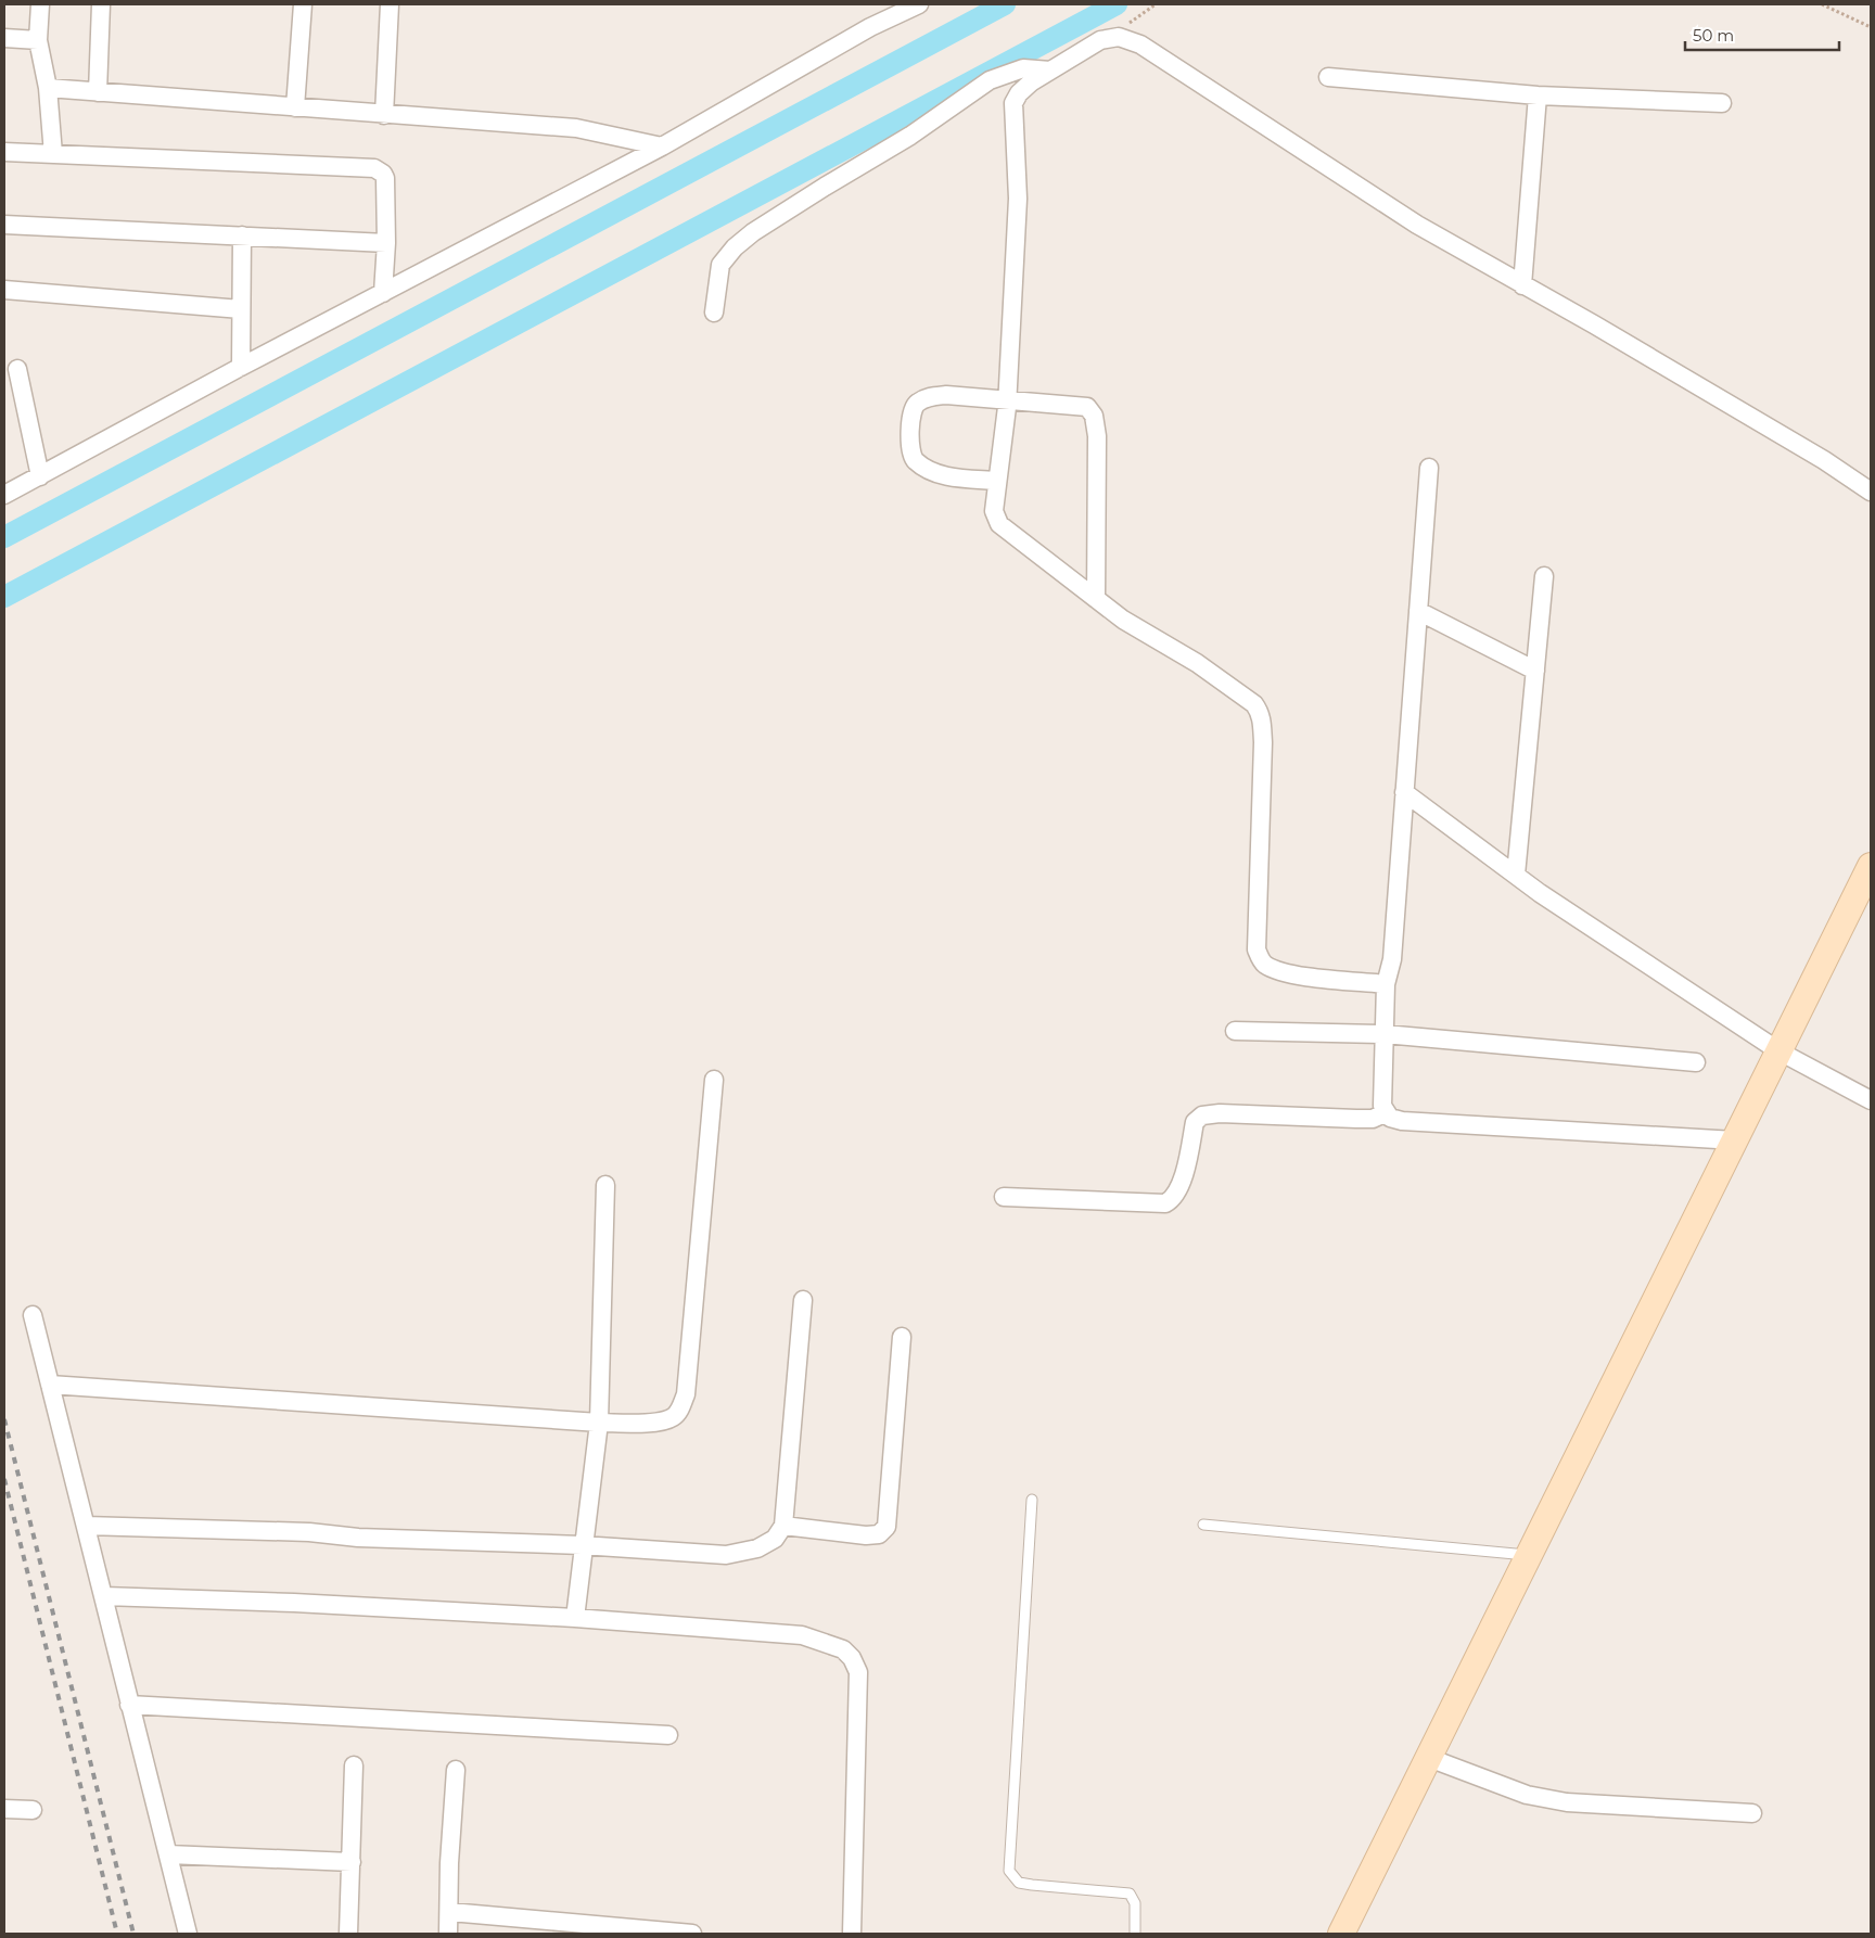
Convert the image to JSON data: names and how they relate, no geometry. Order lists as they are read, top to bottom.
{
  "scale_bar": "50 m"
}
